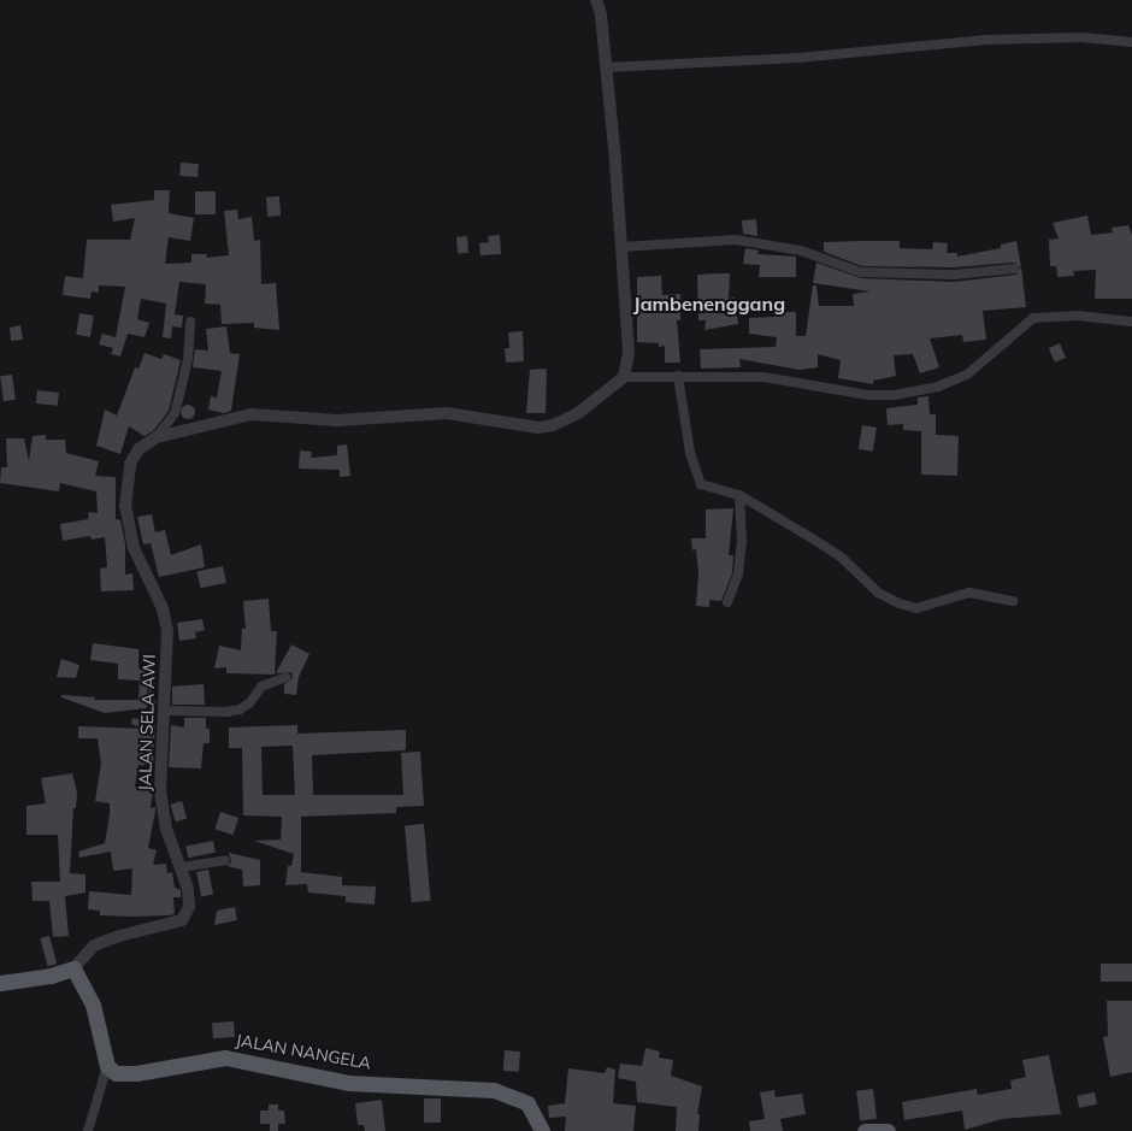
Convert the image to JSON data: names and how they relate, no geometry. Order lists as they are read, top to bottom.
{
  "streets": {
    "main road": ["JALAN NANGELA"],
    "street": ["JALAN SELA AWI"]
  },
  "districts": ["Jambenenggang"]
}
